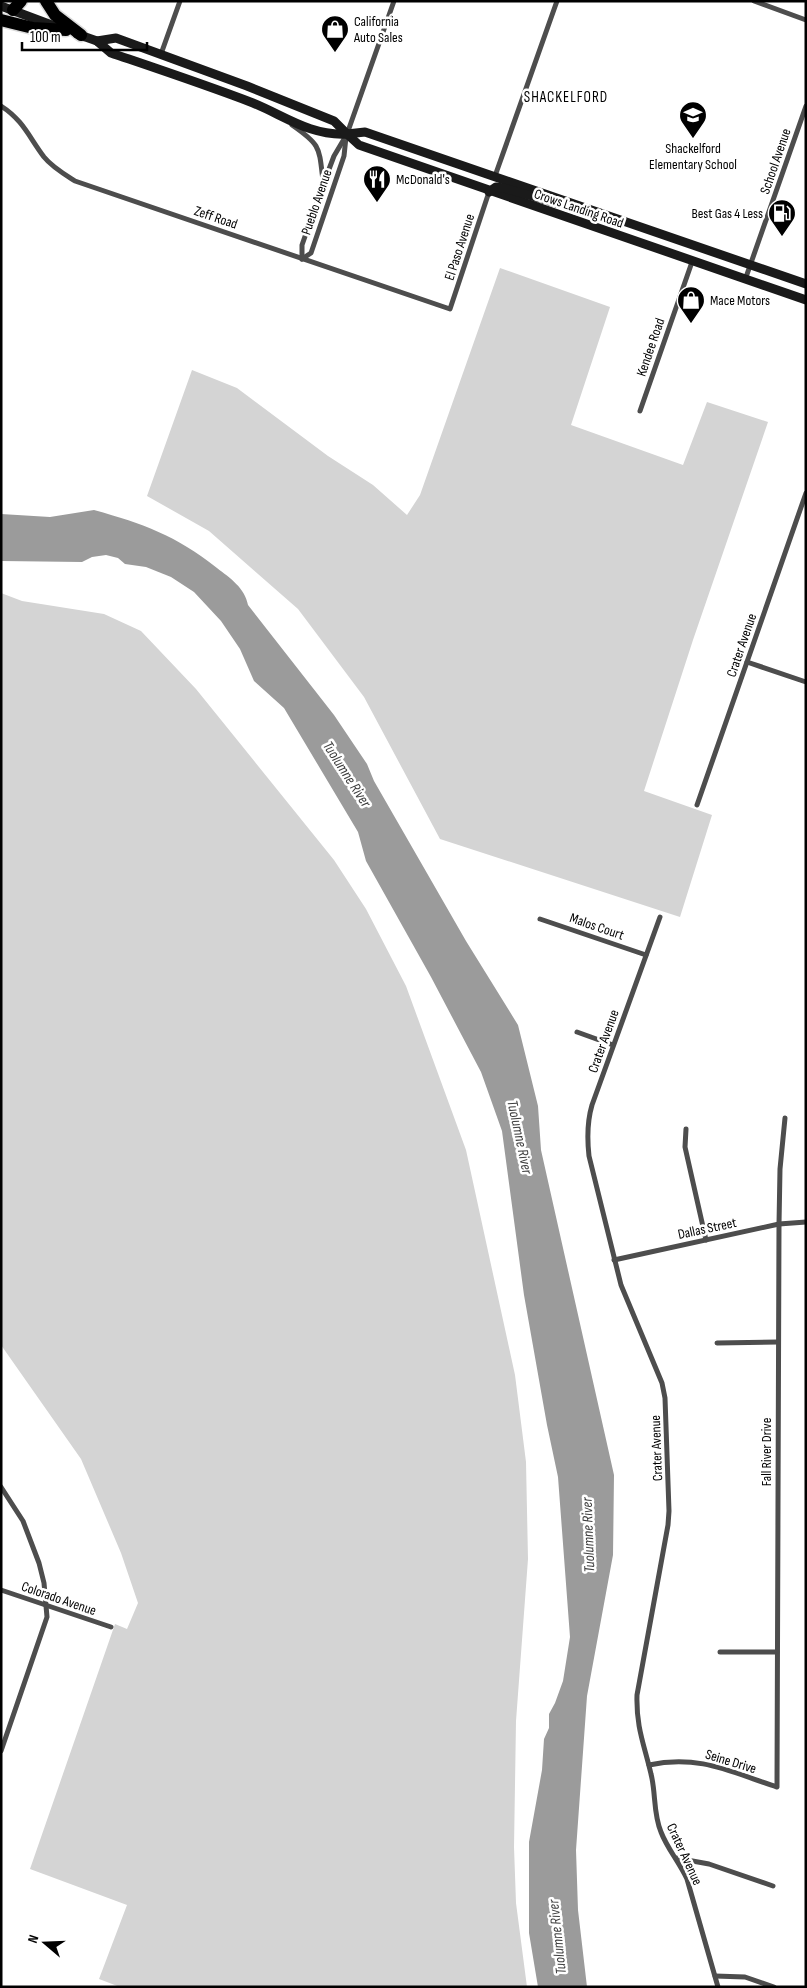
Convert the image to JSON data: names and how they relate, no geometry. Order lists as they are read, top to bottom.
{
  "streets": {
    "main road": ["Crows Landing Road"],
    "street": [
      "School Avenue",
      "Pueblo Avenue",
      "Zeff Road",
      "El Paso Avenue",
      "Kendee Road",
      "Crater Avenue",
      "Malos Court",
      "Dallas Street",
      "Fall River Drive",
      "Colorado Avenue",
      "Seine Drive"
    ]
  },
  "crossings": [
    ["School Avenue", "Crows Landing Road"],
    ["Pueblo Avenue", "Crows Landing Road"],
    ["Pueblo Avenue", "Zeff Road"],
    ["Crows Landing Road", "El Paso Avenue"],
    ["Crows Landing Road", "Kendee Road"],
    ["Zeff Road", "El Paso Avenue"],
    ["Crater Avenue", "Malos Court"],
    ["Crater Avenue", "Dallas Street"],
    ["Crater Avenue", "Seine Drive"],
    ["Dallas Street", "Fall River Drive"],
    ["Fall River Drive", "Seine Drive"]
  ],
  "districts": ["SHACKELFORD"],
  "water": ["Tuolumne River"],
  "places": {
    "shop": ["California Auto Sales", "Mace Motors"],
    "school or university": ["Shackelford Elementary School"],
    "restaurant": ["McDonald's"],
    "fuel station": ["Best Gas 4 Less"]
  },
  "scale_bar": "100 m",
  "north": "left"
}
